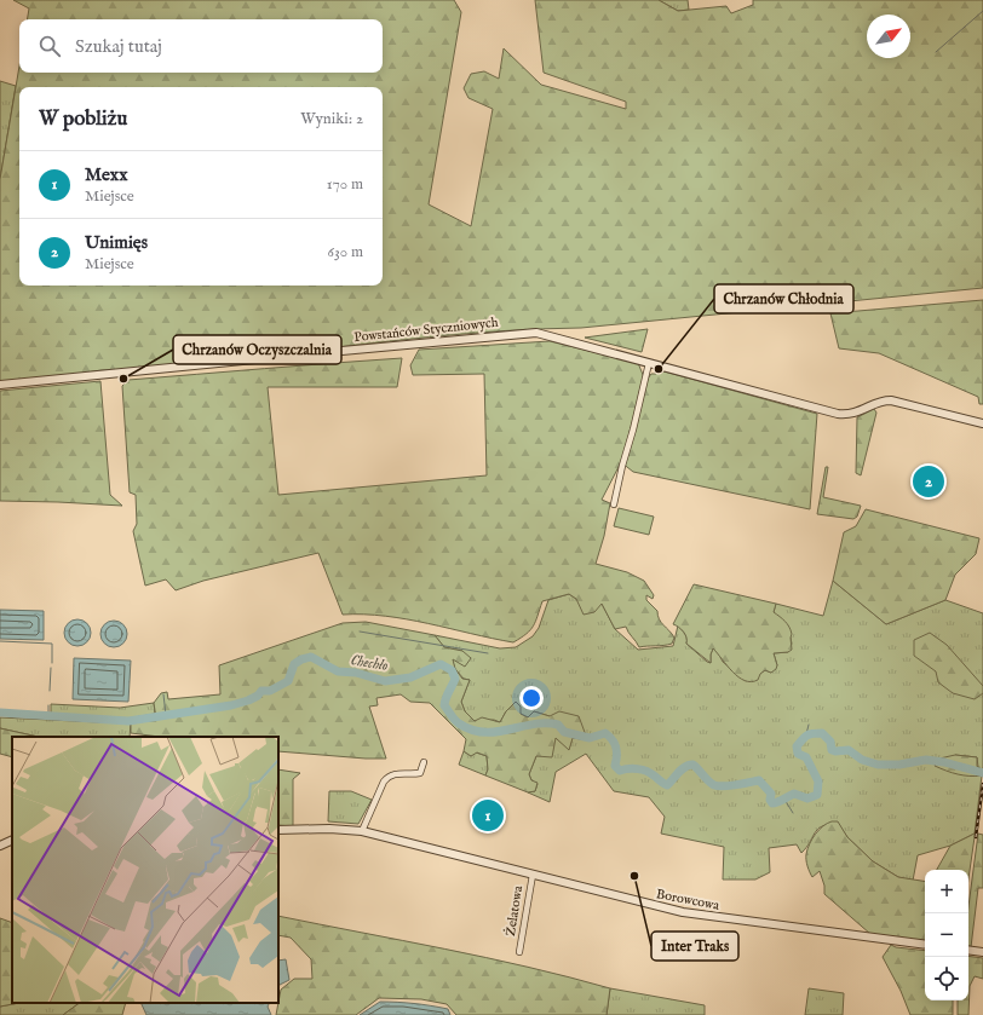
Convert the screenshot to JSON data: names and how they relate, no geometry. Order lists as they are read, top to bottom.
{
  "streets": {
    "street": ["Powstańców Styczniowych", "Borowcowa", "Żelatowa"]
  },
  "crossings": [
    ["Borowcowa", "Żelatowa"]
  ],
  "water": ["Chechło"],
  "places": ["Chrzanów Chłodnia", "Chrzanów Oczyszczalnia", "Inter Traks"],
  "north": "top right",
  "page": {
    "search": "Szukaj tutaj",
    "heading": ["W pobliżu", "Wyniki: 2"],
    "list": [
      {
        "mark": "1",
        "name": "Mexx",
        "note": "Miejsce",
        "value": "170 m"
      },
      {
        "mark": "2",
        "name": "Unimięs",
        "note": "Miejsce",
        "value": "630 m"
      }
    ],
    "pins": ["2", "1"],
    "map_buttons": ["+", "−"]
  }
}
